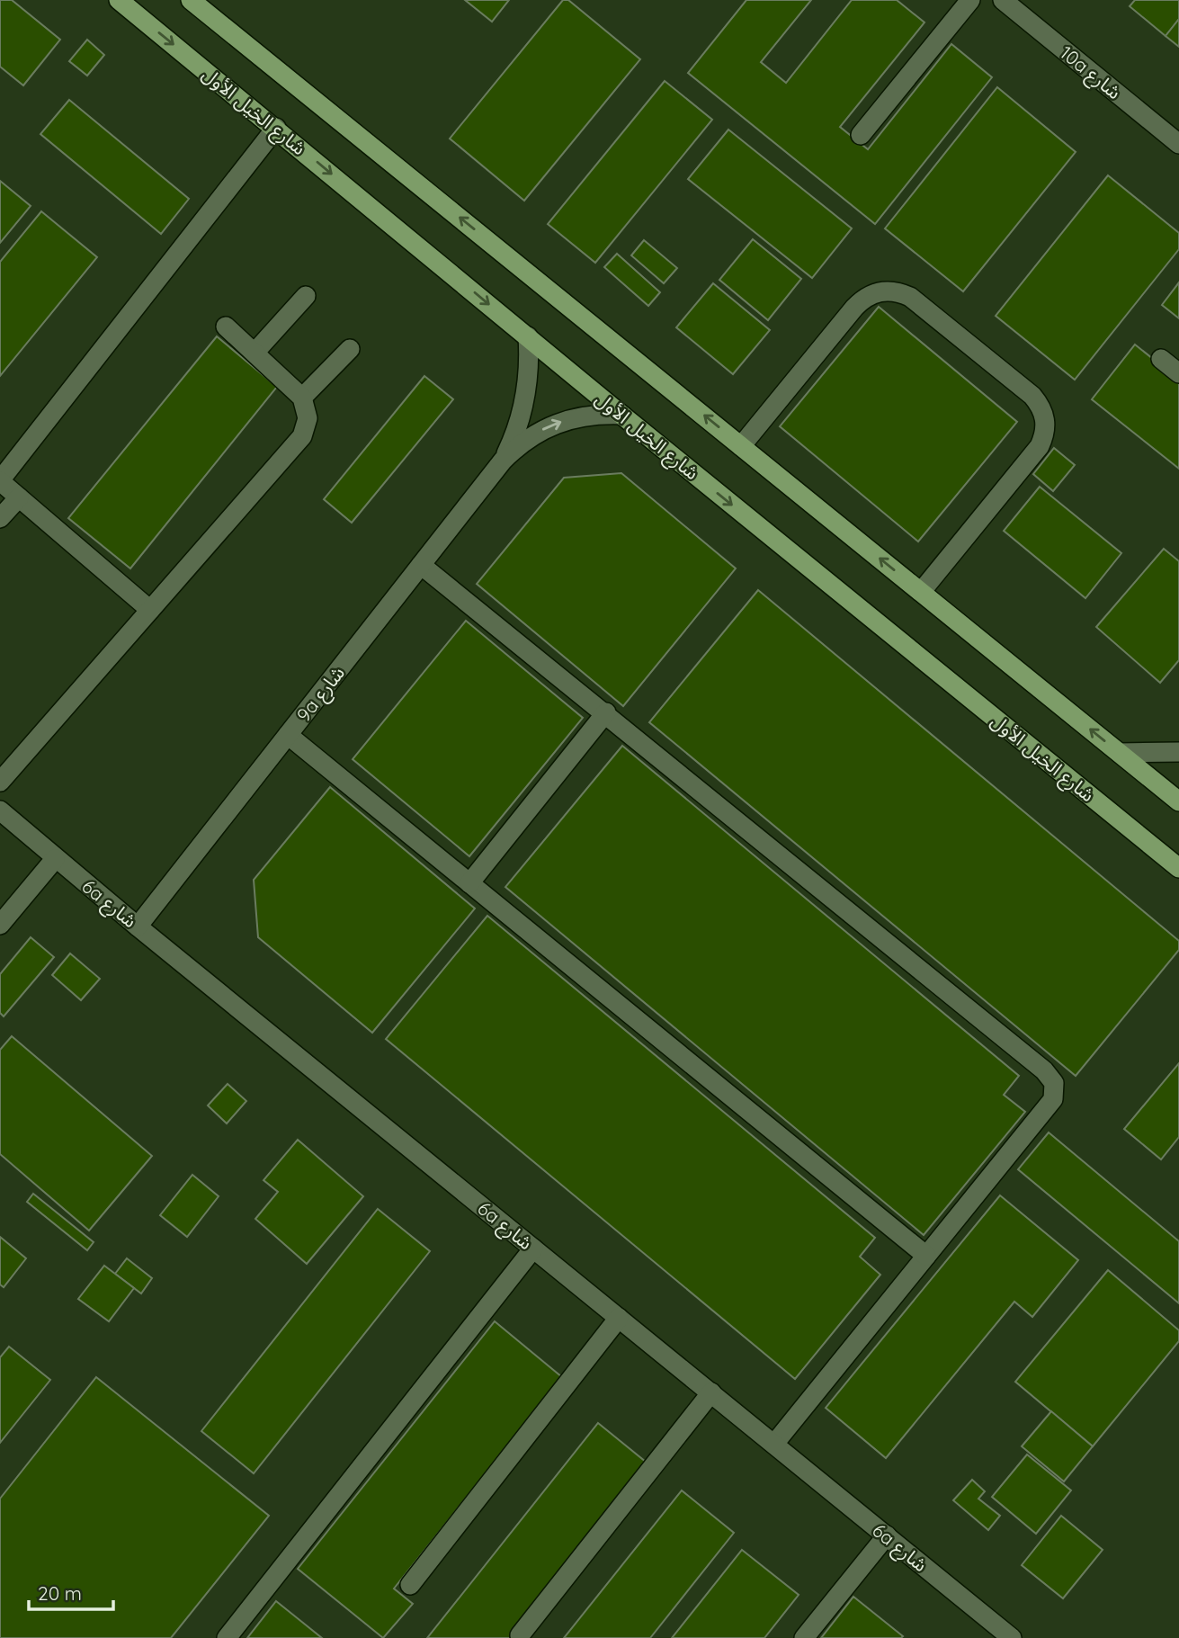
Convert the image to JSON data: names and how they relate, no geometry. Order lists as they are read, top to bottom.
{
  "streets": {
    "main road": ["شارع الخيل الأول"],
    "lane": ["10a شارع", "9a شارع", "6a شارع"]
  },
  "crossings": [
    ["شارع الخيل الأول", "9a شارع"],
    ["9a شارع", "6a شارع"]
  ],
  "scale_bar": "20 m"
}
